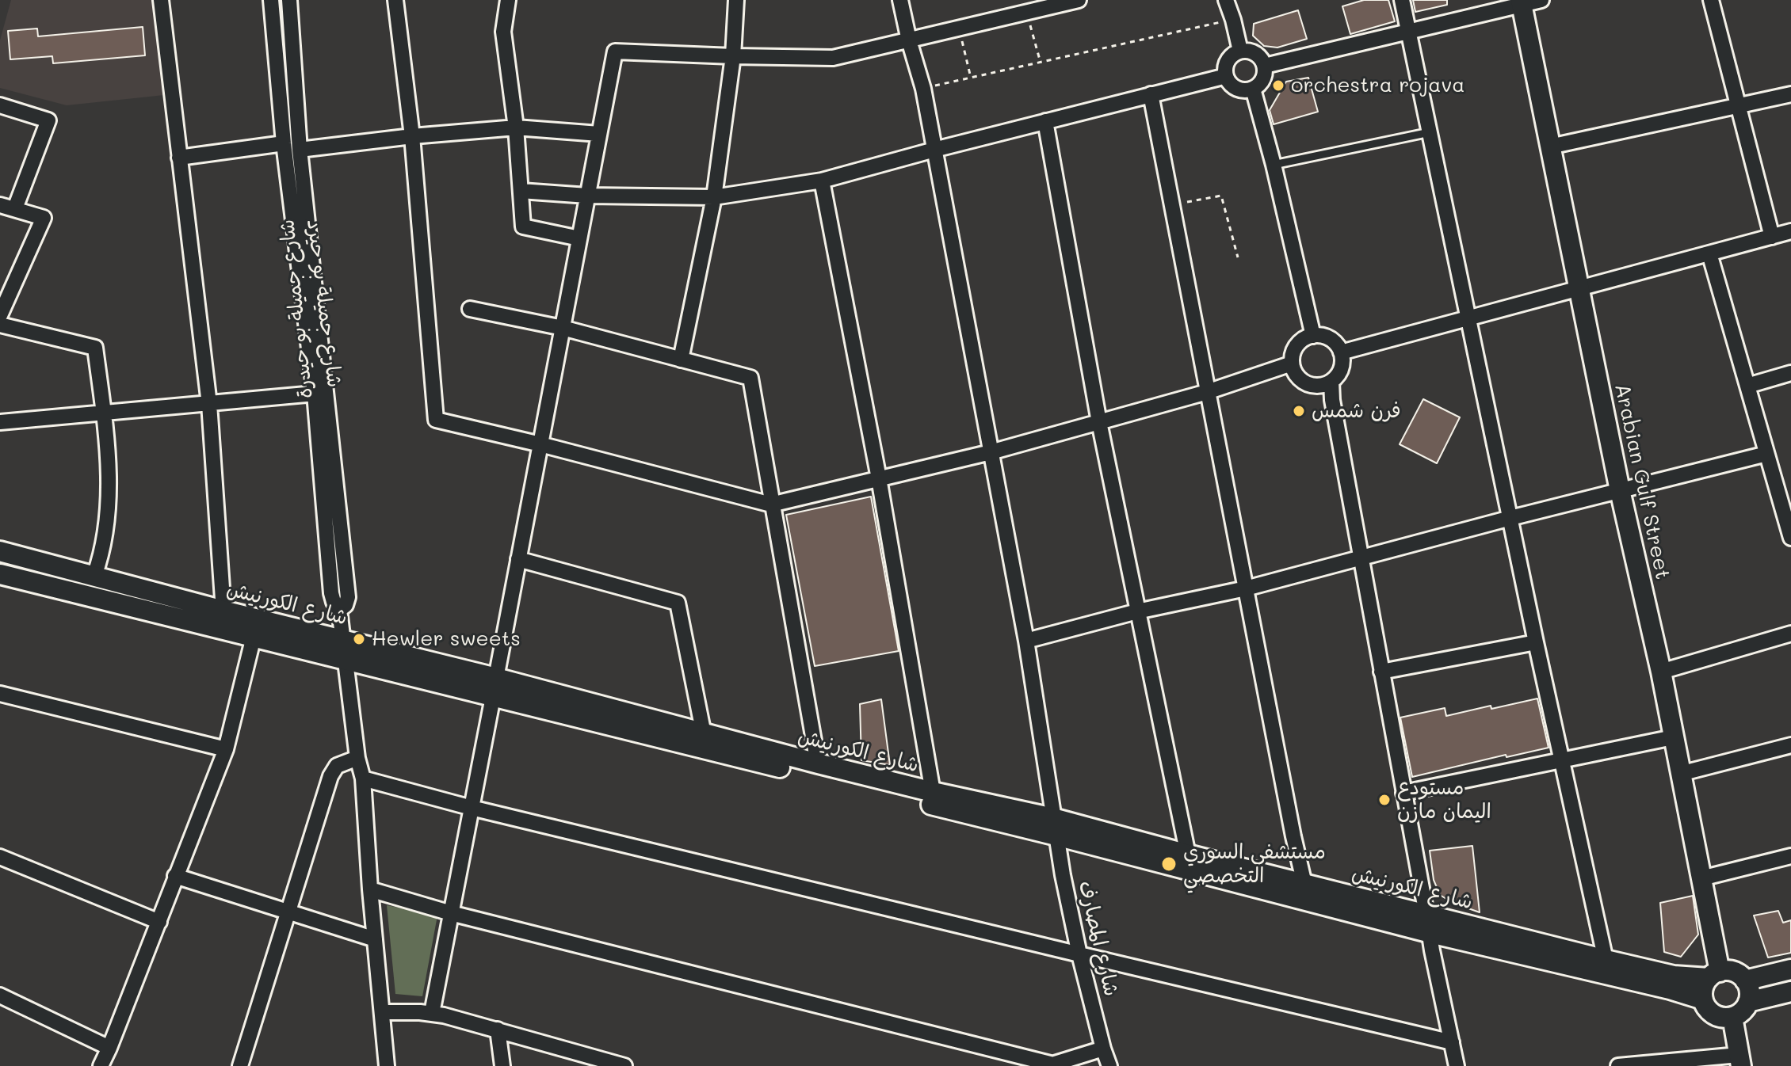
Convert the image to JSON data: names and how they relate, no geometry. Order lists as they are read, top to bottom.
{
  "streets": {
    "street": [
      "شارع جميلة بو حيرد",
      "شارع جميلة بو حيدرة",
      "Arabian Gulf Street",
      "شارع الكورنيش",
      "شارع المصارف"
    ]
  },
  "crossings": [
    ["شارع جميلة بو حيرد", "شارع جميلة بو حيدرة"],
    ["Arabian Gulf Street", "شارع الكورنيش"],
    ["شارع الكورنيش", "شارع المصارف"]
  ],
  "places": [
    "orchestra rojava",
    "فرن شمس",
    "Hewler sweets",
    "مستودع اليمان مازن",
    "مستشفى السوري التخصصي"
  ]
}
